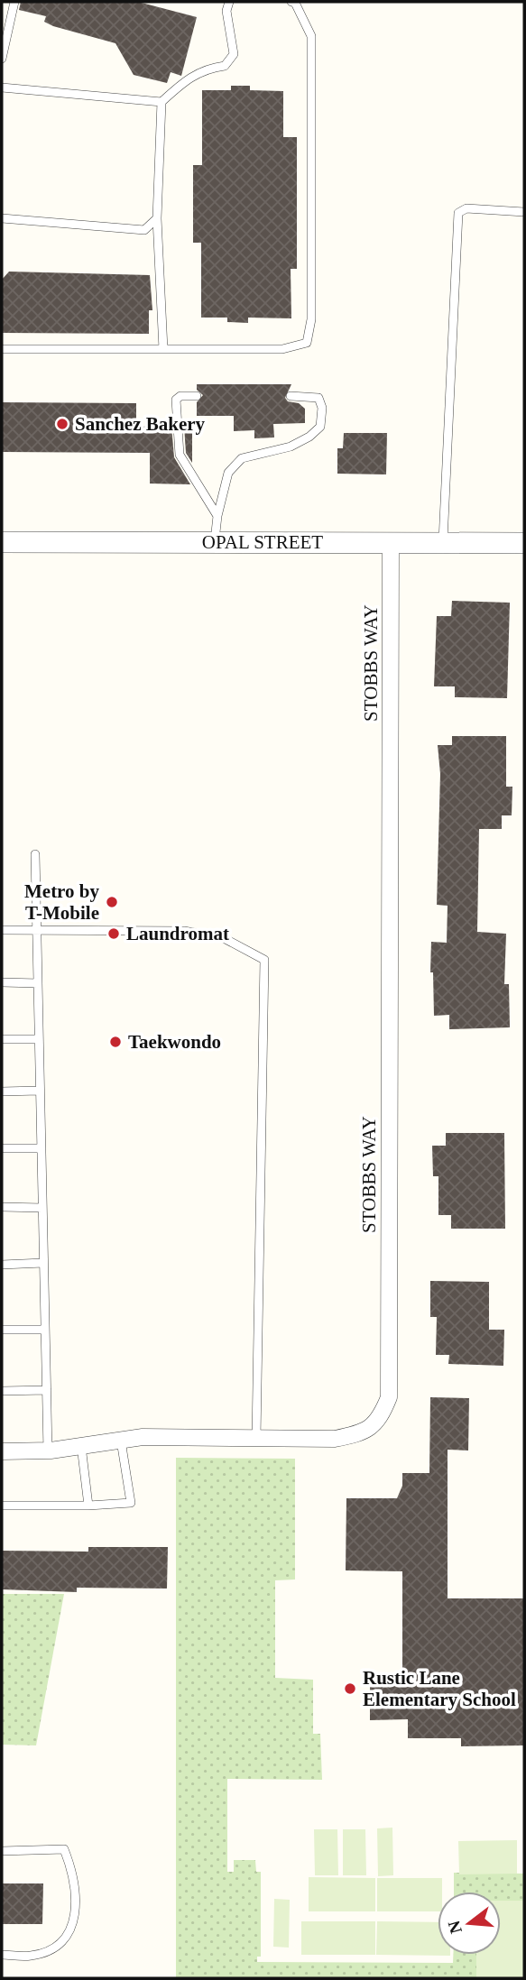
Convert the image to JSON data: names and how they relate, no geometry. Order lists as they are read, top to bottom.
{
  "streets": {
    "street": ["OPAL STREET", "STOBBS WAY"]
  },
  "crossings": [
    ["OPAL STREET", "STOBBS WAY"]
  ],
  "places": [
    "Sanchez Bakery",
    "Metro by T-Mobile",
    "Laundromat",
    "Taekwondo",
    "Rustic Lane Elementary School"
  ],
  "north": "left"
}
